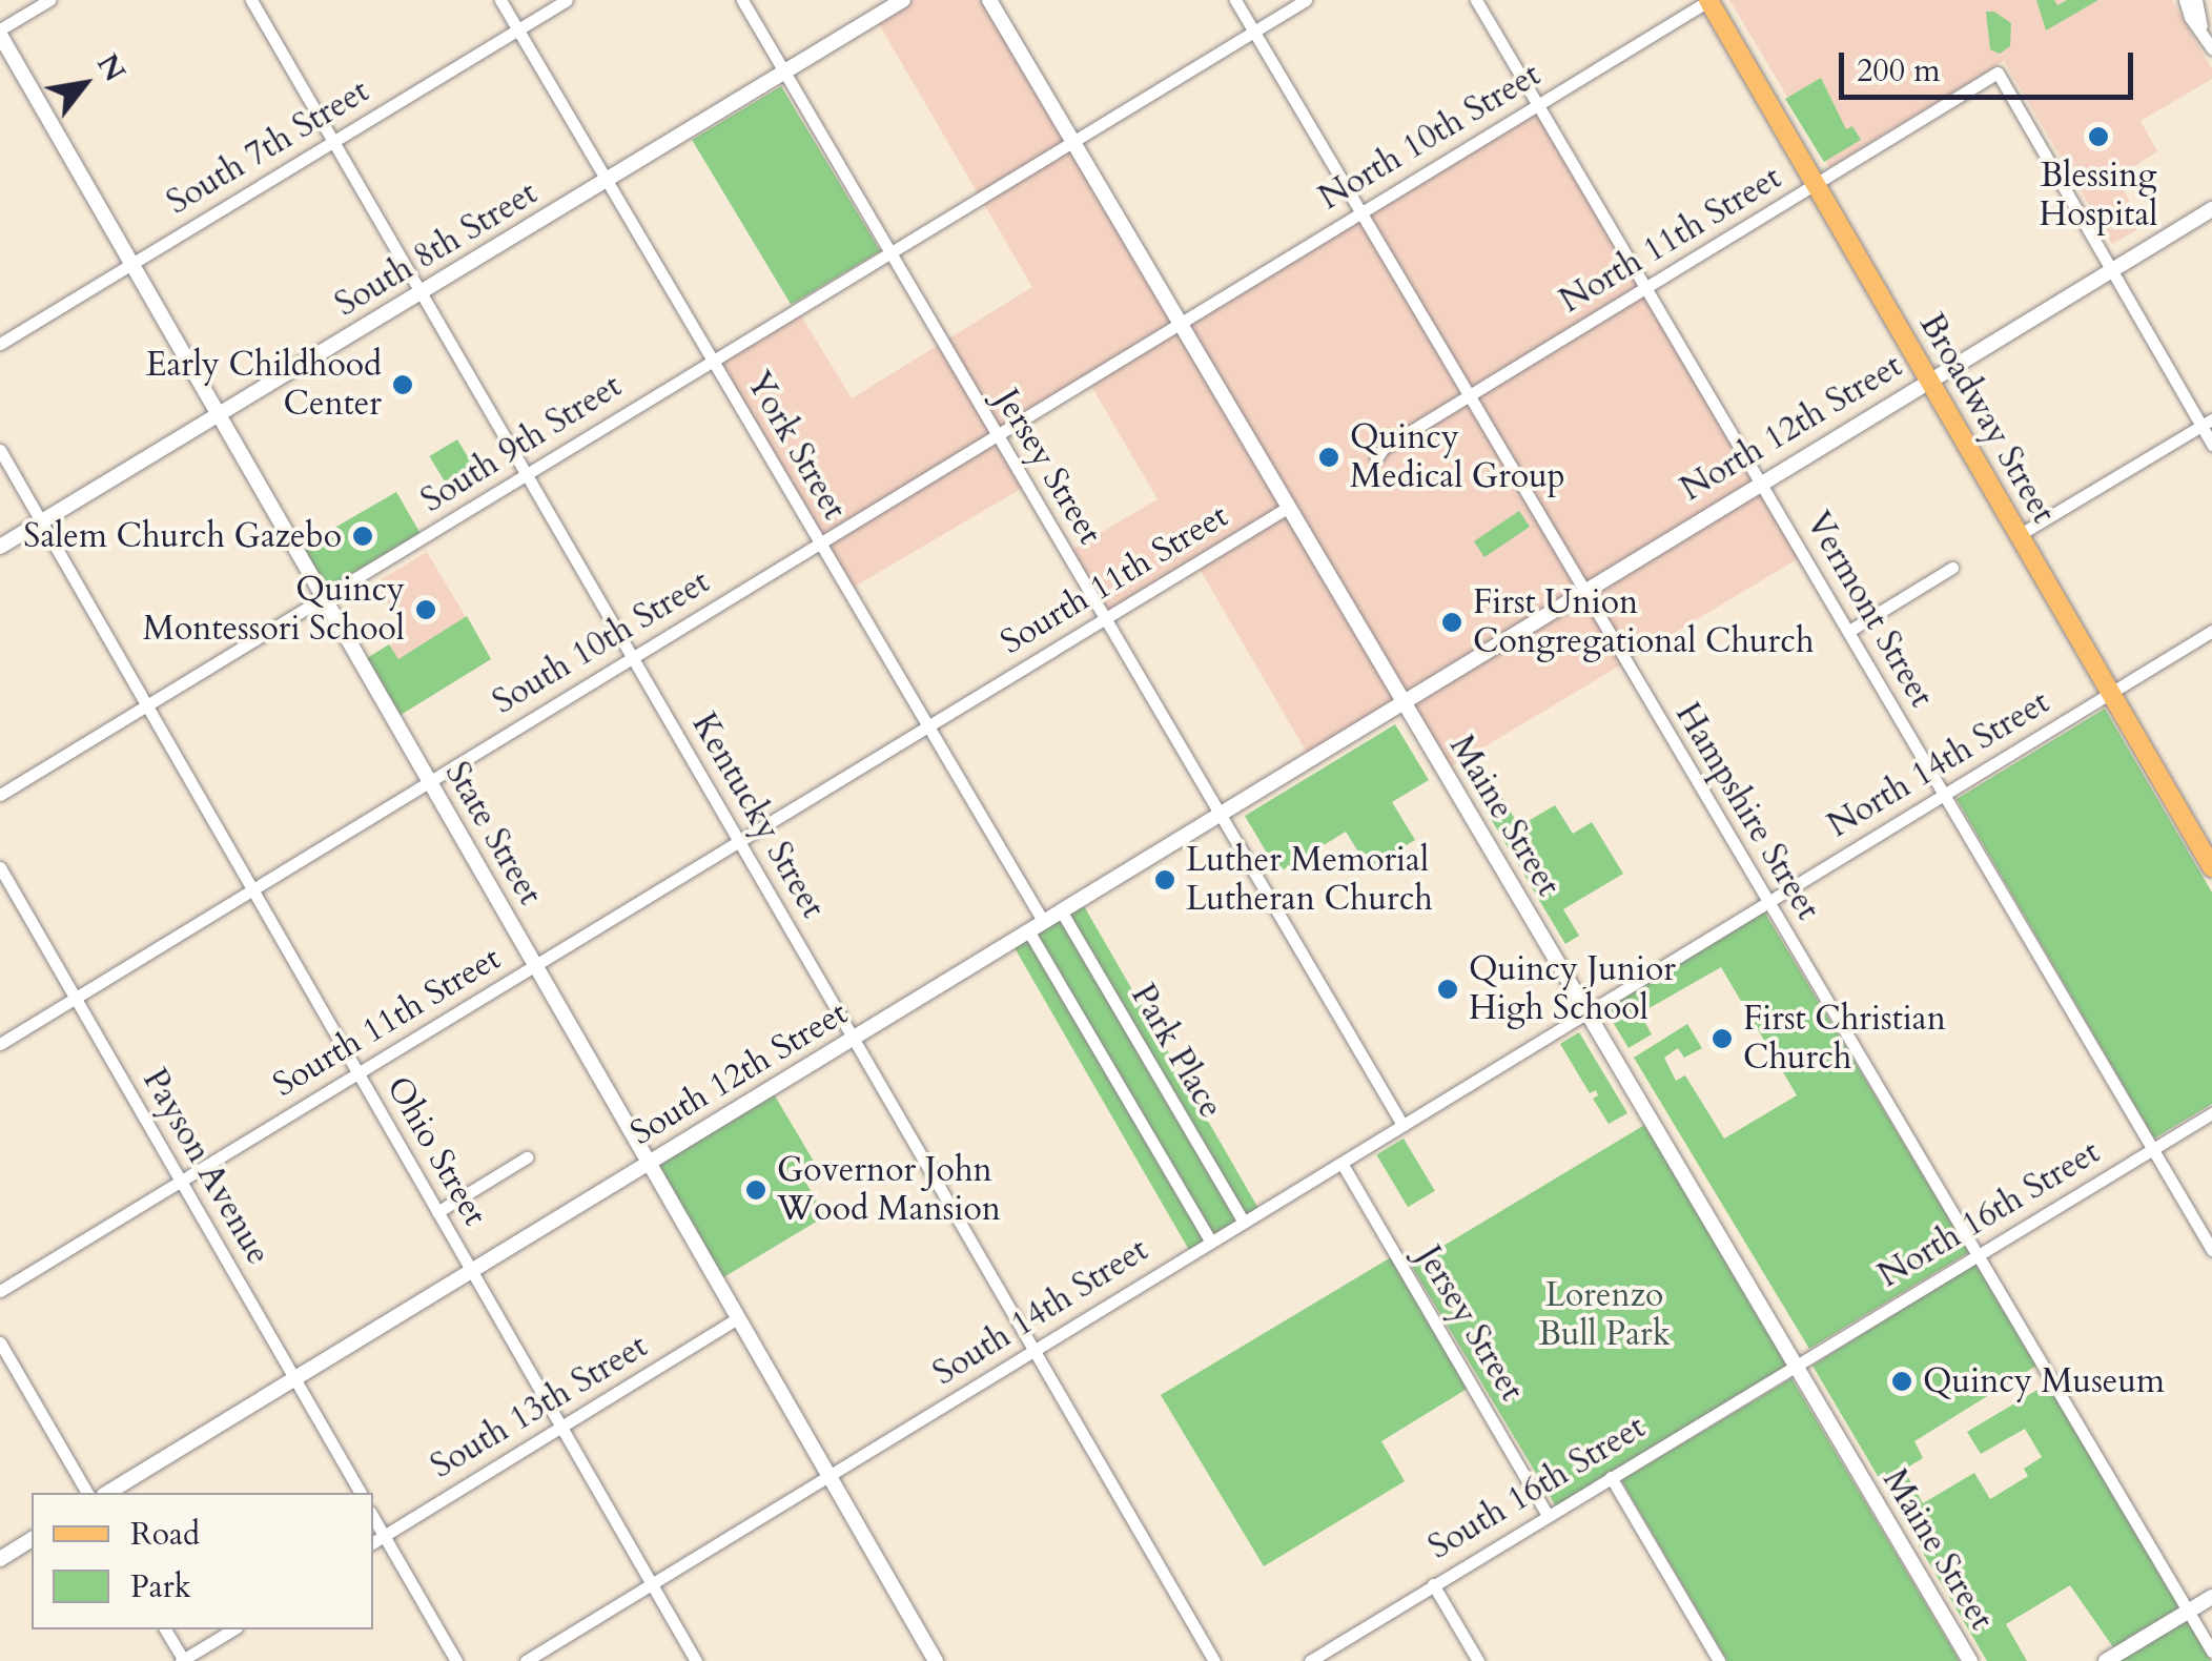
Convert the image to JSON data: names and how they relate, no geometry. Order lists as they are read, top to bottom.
{
  "streets": {
    "main road": ["Broadway Street"],
    "street": [
      "North 10th Street",
      "South 7th Street",
      "North 11th Street",
      "South 8th Street",
      "North 12th Street",
      "South 9th Street",
      "York Street",
      "Jersey Street",
      "Sourth 11th Street",
      "Vermont Street",
      "South 10th Street",
      "North 14th Street",
      "Hampshire Street",
      "Kentucky Street",
      "Maine Street",
      "State Street",
      "Park Place",
      "South 12th Street",
      "Ohio Street",
      "Payson Avenue",
      "North 16th Street",
      "South 14th Street",
      "South 13th Street",
      "South 16th Street"
    ]
  },
  "crossings": [
    ["North 10th Street", "Broadway Street"],
    ["North 10th Street", "Vermont Street"],
    ["North 10th Street", "South 10th Street"],
    ["North 10th Street", "Hampshire Street"],
    ["North 10th Street", "Maine Street"],
    ["South 7th Street", "York Street"],
    ["South 7th Street", "Kentucky Street"],
    ["South 7th Street", "State Street"],
    ["North 11th Street", "Broadway Street"],
    ["North 11th Street", "North 12th Street"],
    ["North 11th Street", "Vermont Street"],
    ["North 11th Street", "Hampshire Street"],
    ["South 8th Street", "York Street"],
    ["South 8th Street", "Jersey Street"],
    ["South 8th Street", "Kentucky Street"],
    ["South 8th Street", "State Street"],
    ["South 8th Street", "Ohio Street"],
    ["Broadway Street", "North 12th Street"],
    ["Broadway Street", "North 14th Street"],
    ["North 12th Street", "Vermont Street"],
    ["North 12th Street", "Hampshire Street"],
    ["North 12th Street", "Maine Street"],
    ["North 12th Street", "South 12th Street"],
    ["South 9th Street", "York Street"],
    ["South 9th Street", "Jersey Street"],
    ["South 9th Street", "Hampshire Street"],
    ["South 9th Street", "Kentucky Street"],
    ["South 9th Street", "Maine Street"],
    ["South 9th Street", "State Street"],
    ["South 9th Street", "Ohio Street"],
    ["York Street", "Sourth 11th Street"],
    ["York Street", "South 10th Street"],
    ["York Street", "South 12th Street"],
    ["Jersey Street", "Sourth 11th Street"],
    ["Jersey Street", "South 10th Street"],
    ["Jersey Street", "South 12th Street"],
    ["Jersey Street", "South 14th Street"],
    ["Jersey Street", "South 16th Street"],
    ["Sourth 11th Street", "Kentucky Street"],
    ["Sourth 11th Street", "Maine Street"],
    ["Sourth 11th Street", "State Street"],
    ["Sourth 11th Street", "Ohio Street"],
    ["Sourth 11th Street", "Payson Avenue"],
    ["Vermont Street", "North 14th Street"],
    ["Vermont Street", "North 16th Street"],
    ["South 10th Street", "Kentucky Street"],
    ["South 10th Street", "Maine Street"],
    ["South 10th Street", "State Street"],
    ["South 10th Street", "Ohio Street"],
    ["South 10th Street", "Payson Avenue"],
    ["North 14th Street", "Hampshire Street"],
    ["North 14th Street", "Maine Street"],
    ["North 14th Street", "South 14th Street"],
    ["Hampshire Street", "North 16th Street"],
    ["Kentucky Street", "South 12th Street"],
    ["Kentucky Street", "South 14th Street"],
    ["Maine Street", "South 12th Street"],
    ["Maine Street", "North 16th Street"],
    ["Maine Street", "South 14th Street"],
    ["Maine Street", "South 16th Street"],
    ["State Street", "South 12th Street"],
    ["State Street", "South 14th Street"],
    ["State Street", "South 13th Street"],
    ["Park Place", "South 12th Street"],
    ["Park Place", "South 14th Street"],
    ["South 12th Street", "Ohio Street"],
    ["South 12th Street", "Payson Avenue"],
    ["Ohio Street", "South 14th Street"],
    ["Ohio Street", "South 13th Street"],
    ["North 16th Street", "South 16th Street"]
  ],
  "parks": ["Lorenzo Bull Park"],
  "places": [
    "Blessing Hospital",
    "Early Childhood Center",
    "Quincy Medical Group",
    "Salem Church Gazebo",
    "Quincy Montessori School",
    "First Union Congregational Church",
    "Luther Memorial Lutheran Church",
    "Quincy Junior High School",
    "First Christian Church",
    "Governor John Wood Mansion",
    "Quincy Museum"
  ],
  "legend": ["Road", "Park"],
  "scale_bar": "200 m",
  "north": "top right"
}
